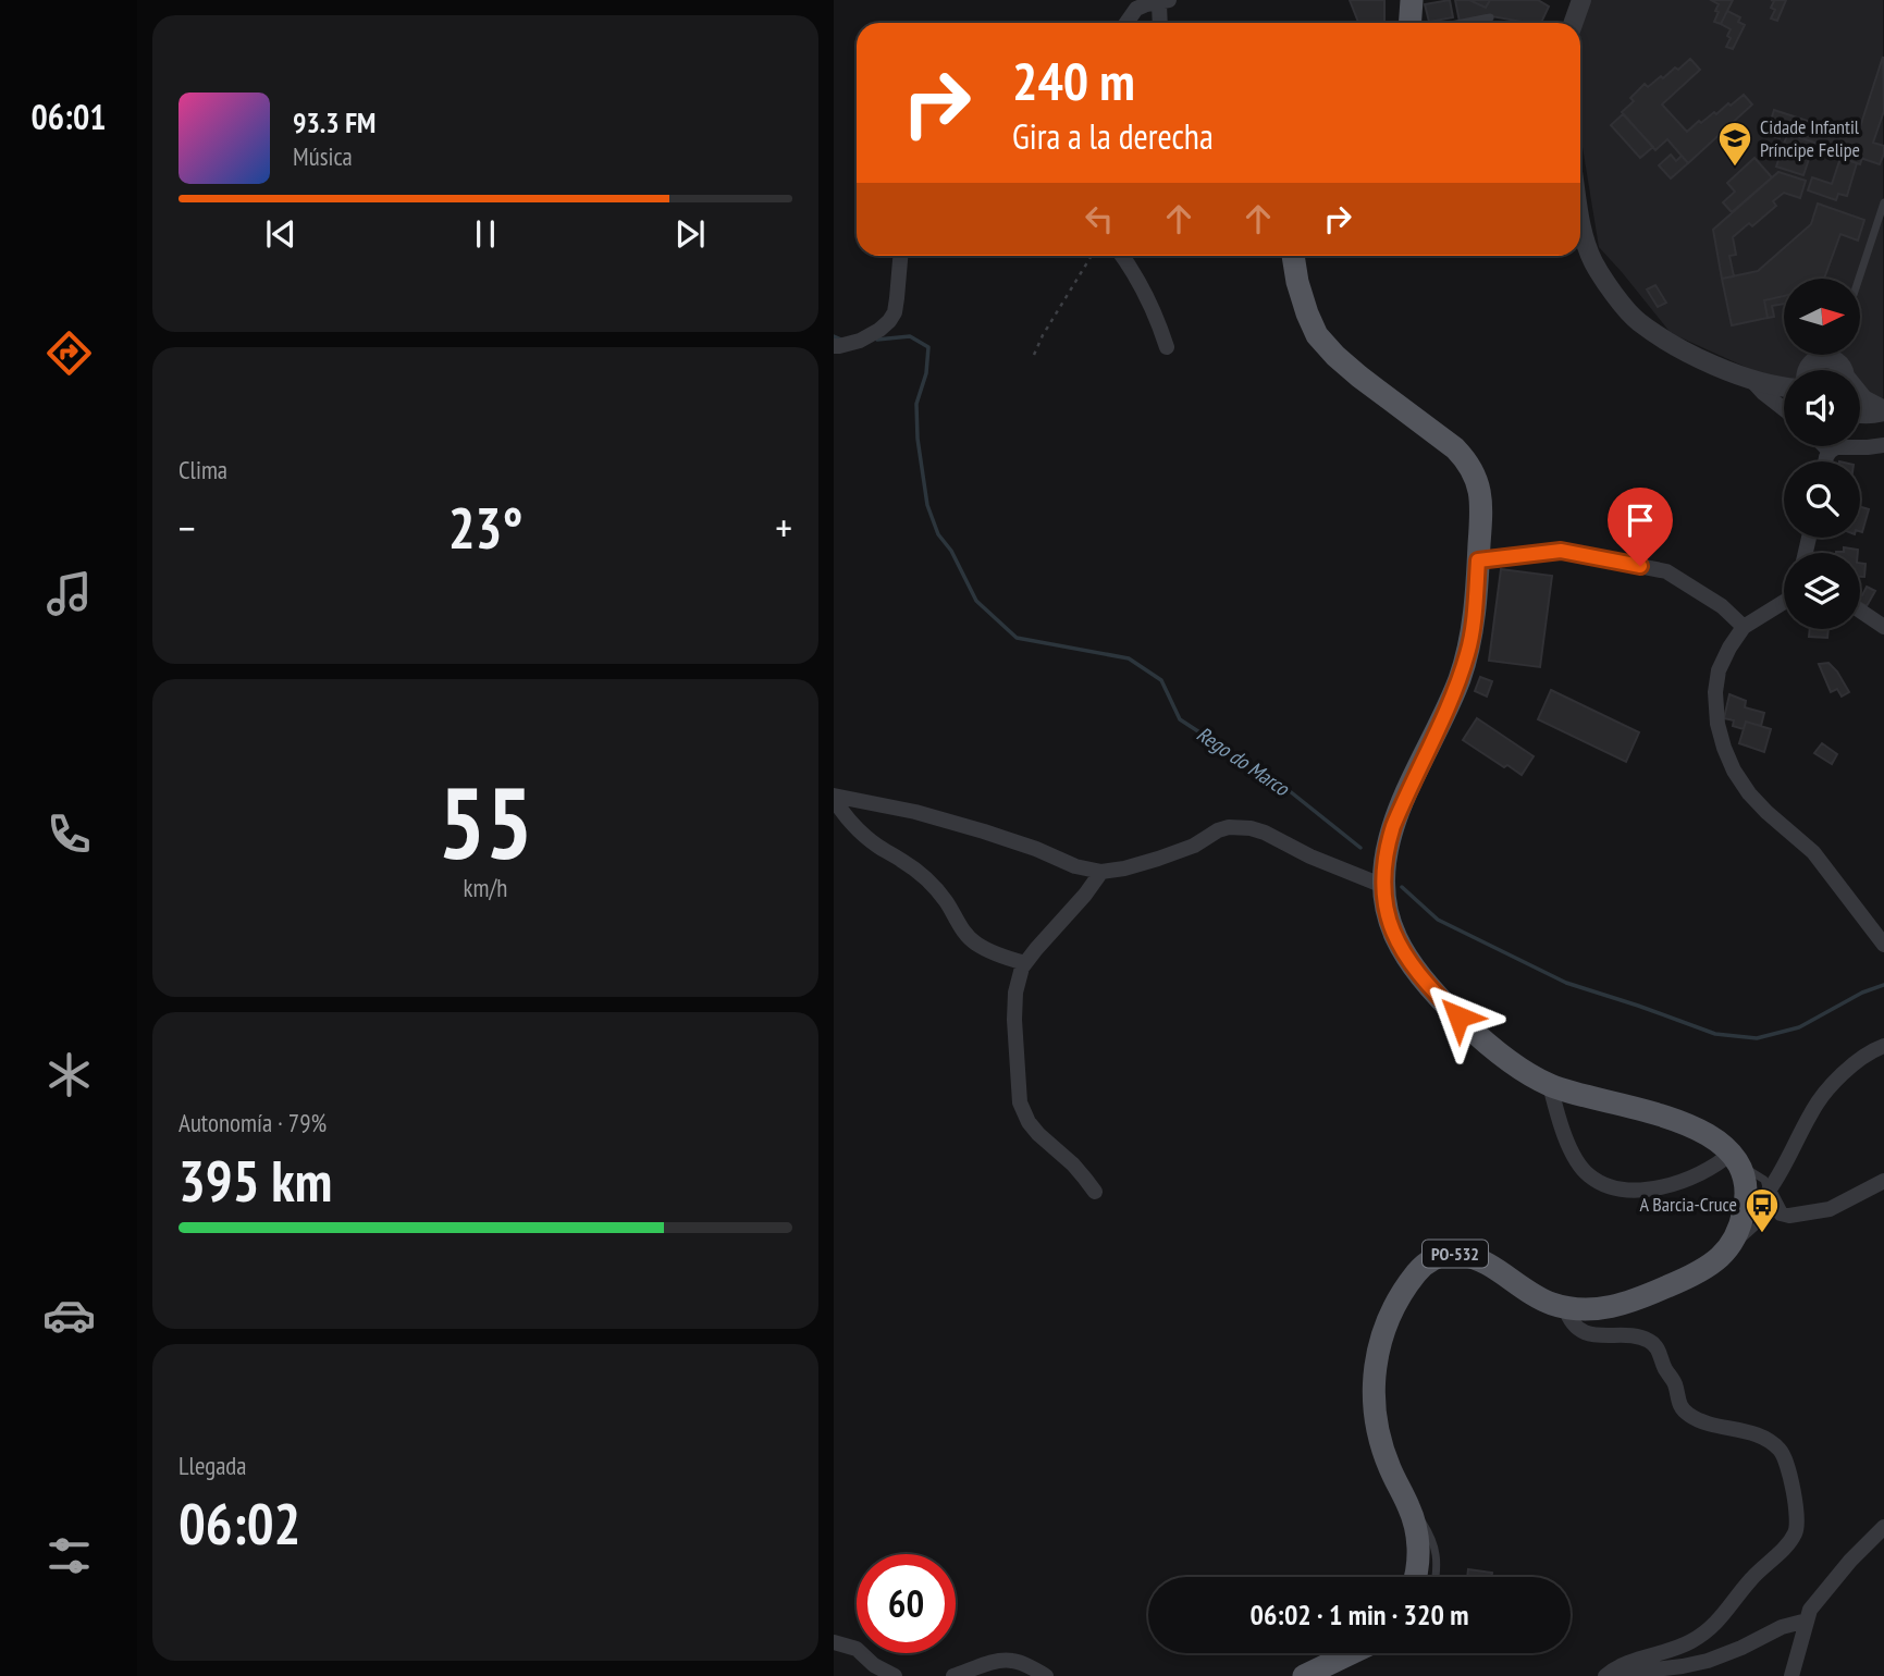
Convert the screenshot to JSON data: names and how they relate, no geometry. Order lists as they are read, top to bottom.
{
  "streets": {
    "main road": ["PO-532"]
  },
  "water": ["Rego do Marco"],
  "places": {
    "school or university": ["Cidade Infantil Príncipe Felipe"],
    "bus stop": ["A Barcia-Cruce"]
  },
  "north": "right",
  "page": {
    "tabs": "06:01",
    "turn": ["240 m", "Gira a la derecha"],
    "song": ["93.3 FM", "Música"],
    "tile": [
      "Clima",
      ["55", "km/h"],
      ["Autonomía · 79%", "395 km"],
      ["Llegada", "06:02"]
    ],
    "heat": ["−", "23°", "+"],
    "limit": "60",
    "trip": "06:02 · 1 min · 320 m"
  }
}
